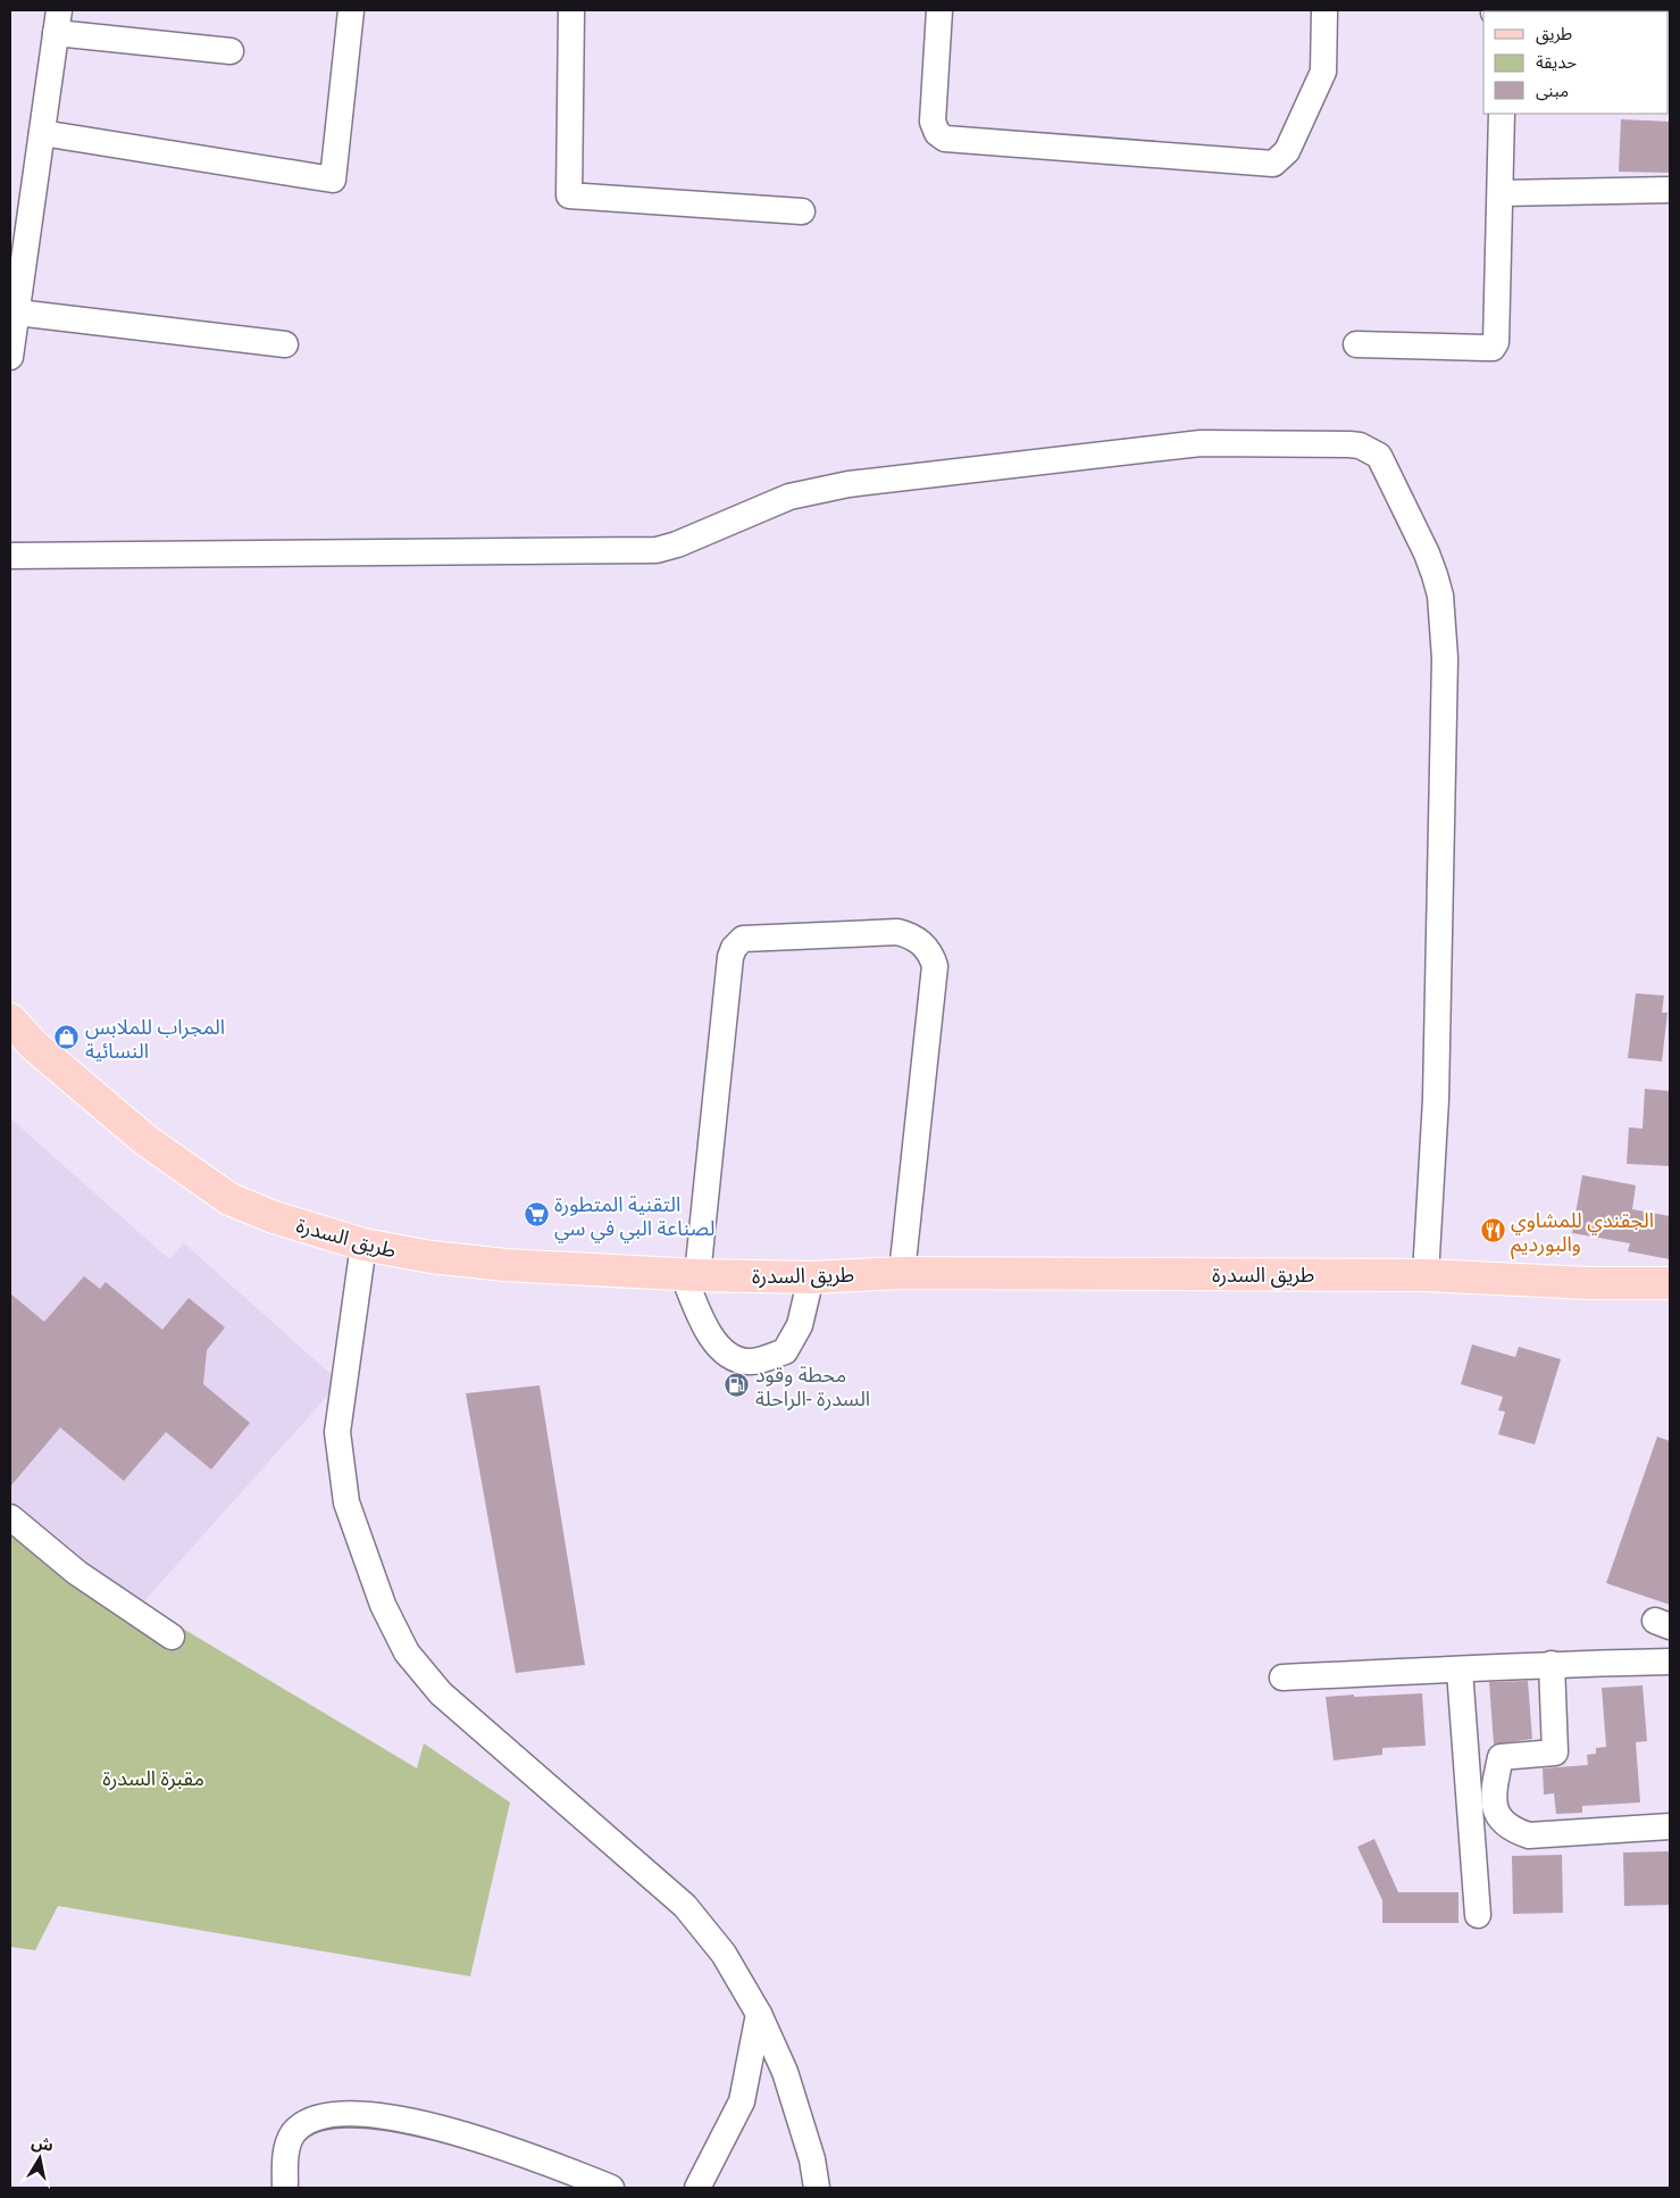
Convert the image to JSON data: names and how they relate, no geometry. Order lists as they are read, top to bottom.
{
  "streets": {
    "main road": ["طريق السدرة"]
  },
  "parks": ["مقبرة السدرة"],
  "places": {
    "shop": ["المجراب للملابس النسائية"],
    "supermarket": ["التقنية المتطورة لصناعة البي في سي"],
    "restaurant": ["الجقندي للمشاوي والبورديم"],
    "fuel station": ["محطة وقود السدرة -الراحلة"]
  },
  "legend": ["طريق", "حديقة", "مبنى"],
  "north": "top"
}
